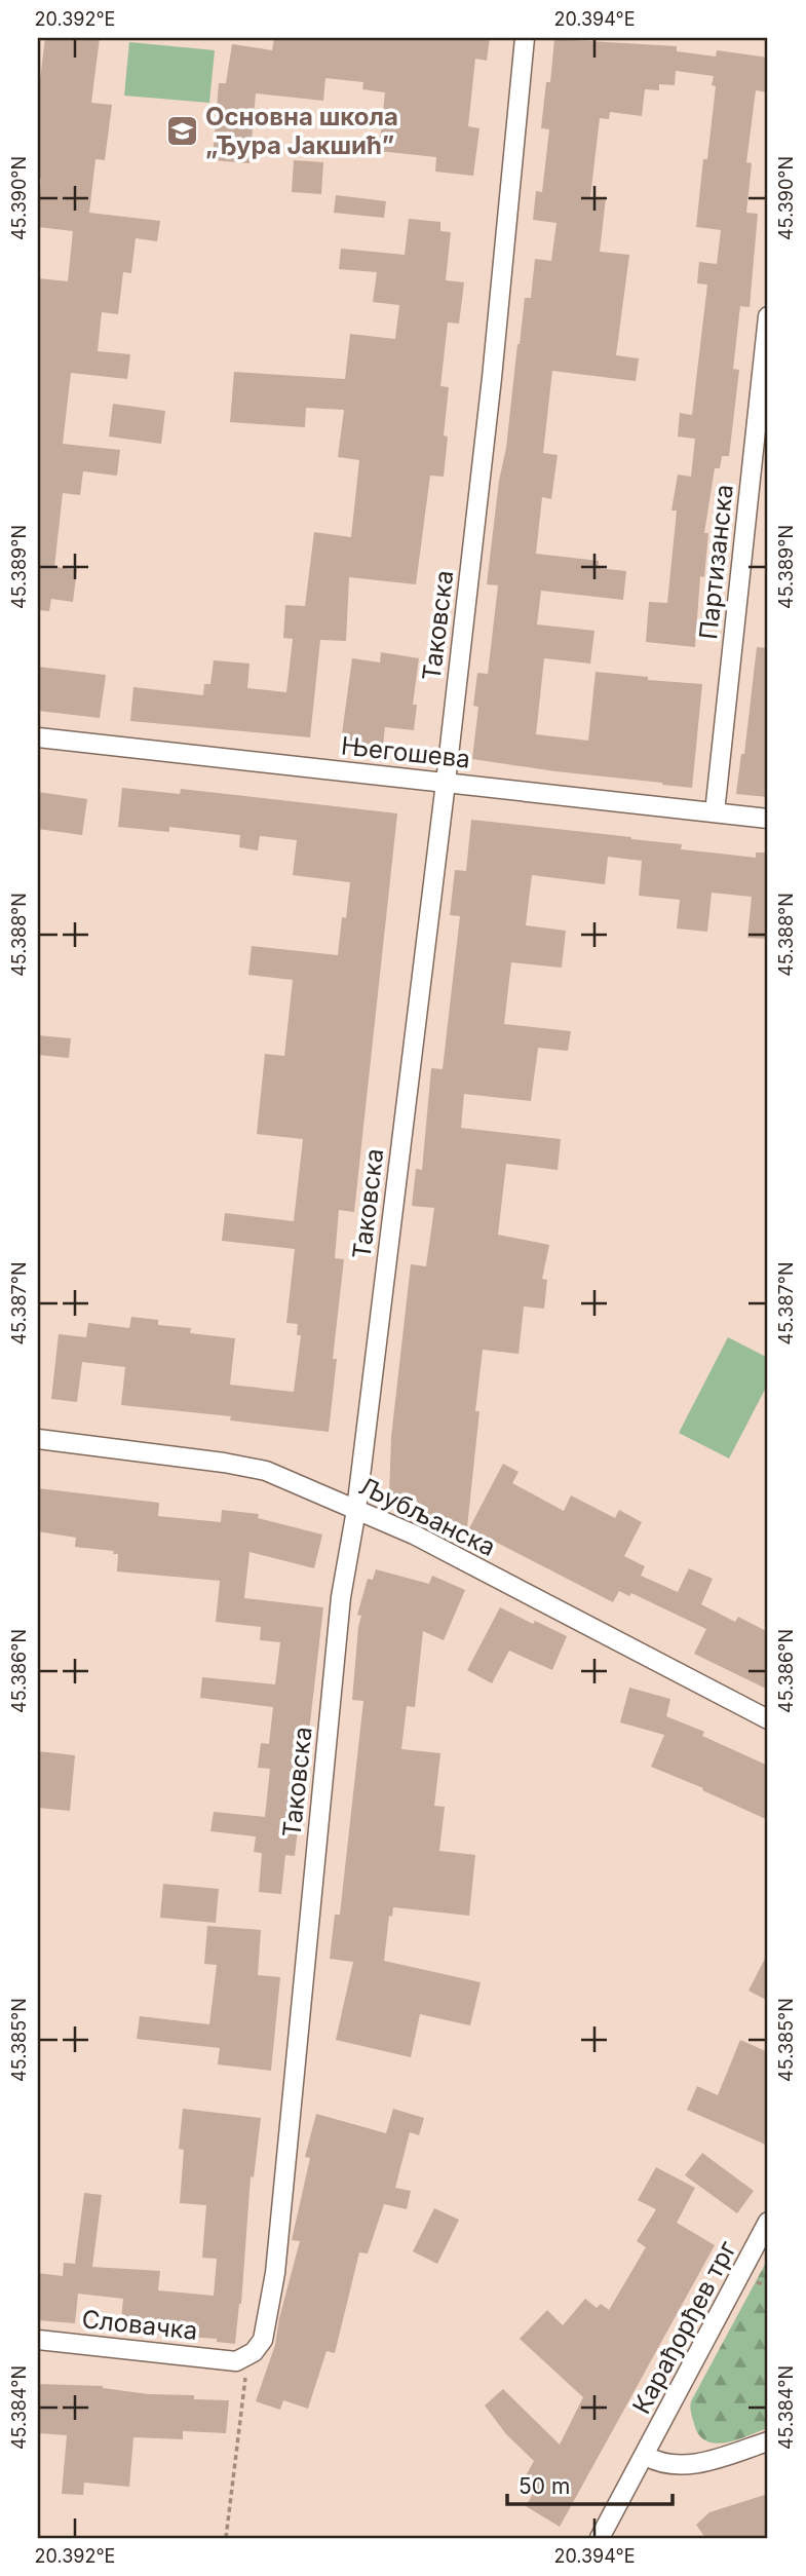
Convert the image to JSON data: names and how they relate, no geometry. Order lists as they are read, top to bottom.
{
  "streets": {
    "street": [
      "Партизанска",
      "Таковска",
      "Његошева",
      "Љубљанска",
      "Словачка",
      "Карађорђев трг"
    ]
  },
  "crossings": [
    ["Партизанска", "Његошева"],
    ["Таковска", "Његошева"],
    ["Таковска", "Љубљанска"],
    ["Таковска", "Словачка"]
  ],
  "places": {
    "school or university": ["Основна школа „Ђура Јакшић”"]
  },
  "scale_bar": "50 m",
  "coordinates": [
    "20.392°E",
    "20.394°E",
    "45.390°N",
    "45.389°N",
    "45.388°N",
    "45.387°N",
    "45.386°N",
    "45.385°N",
    "45.384°N"
  ]
}
